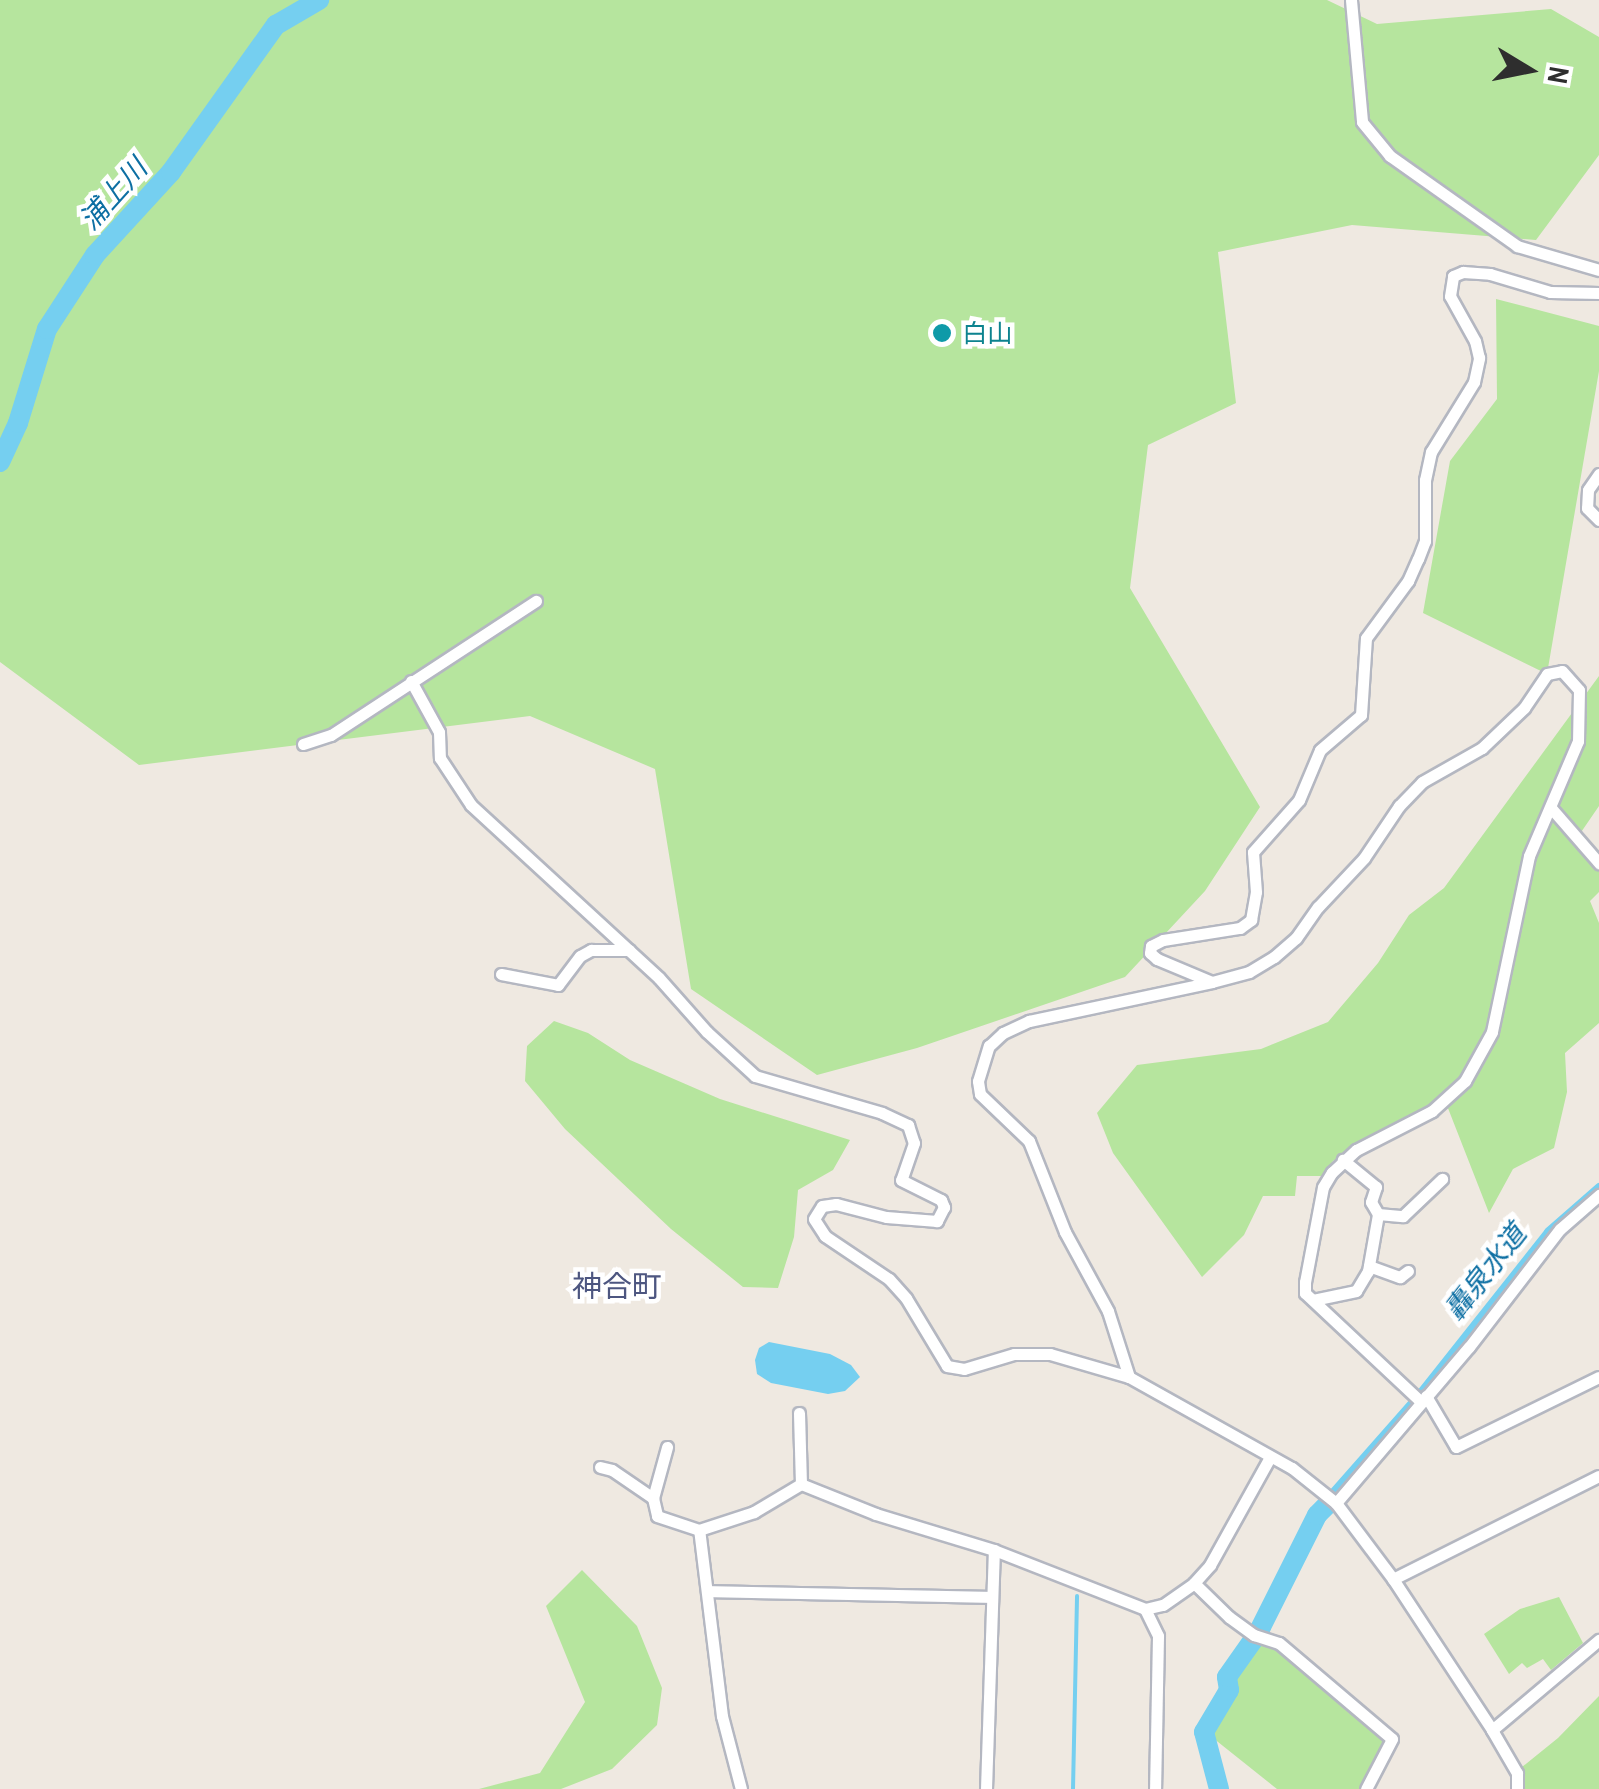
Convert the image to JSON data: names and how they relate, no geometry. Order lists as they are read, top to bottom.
{
  "districts": ["神合町"],
  "water": ["浦上川", "轟泉水道"],
  "places": ["白山"],
  "north": "right"
}
